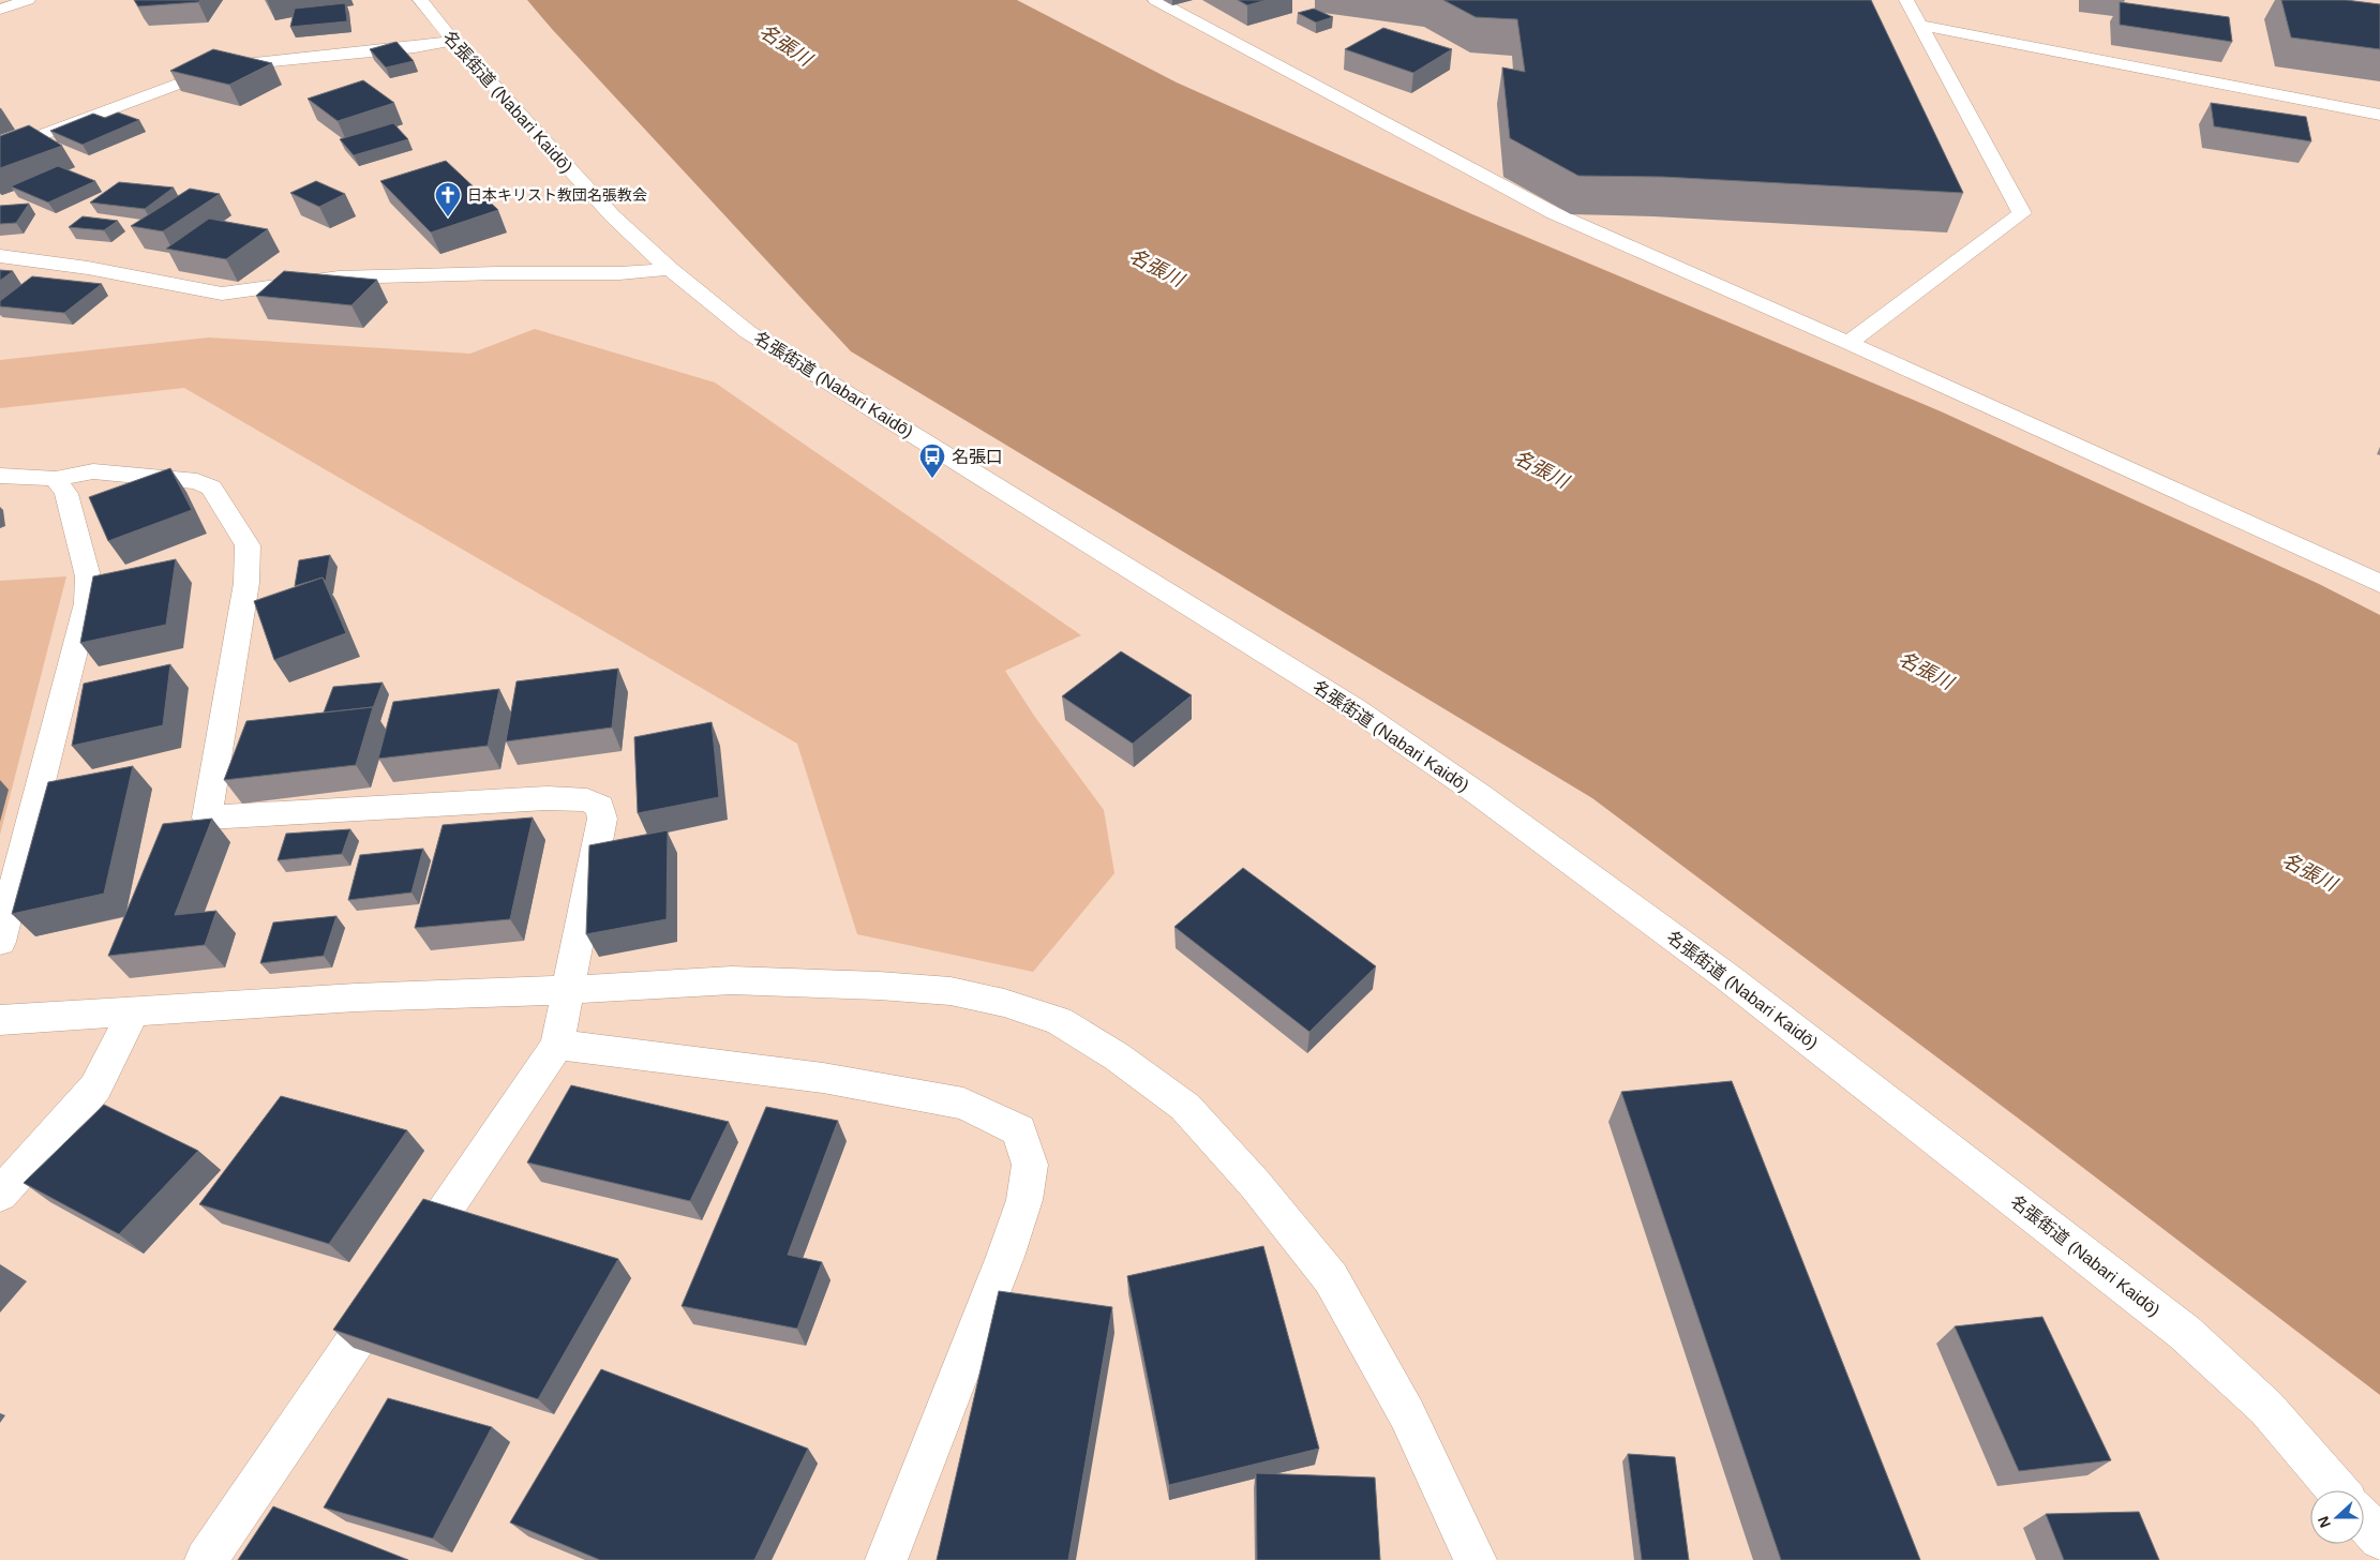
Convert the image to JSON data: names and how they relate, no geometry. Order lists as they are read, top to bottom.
{
  "streets": {
    "street": ["名張街道 (Nabari Kaidō)"]
  },
  "water": ["名張川"],
  "places": {
    "church": ["日本キリスト教団名張教会"],
    "bus stop": ["名張口"]
  },
  "north": "left"
}
